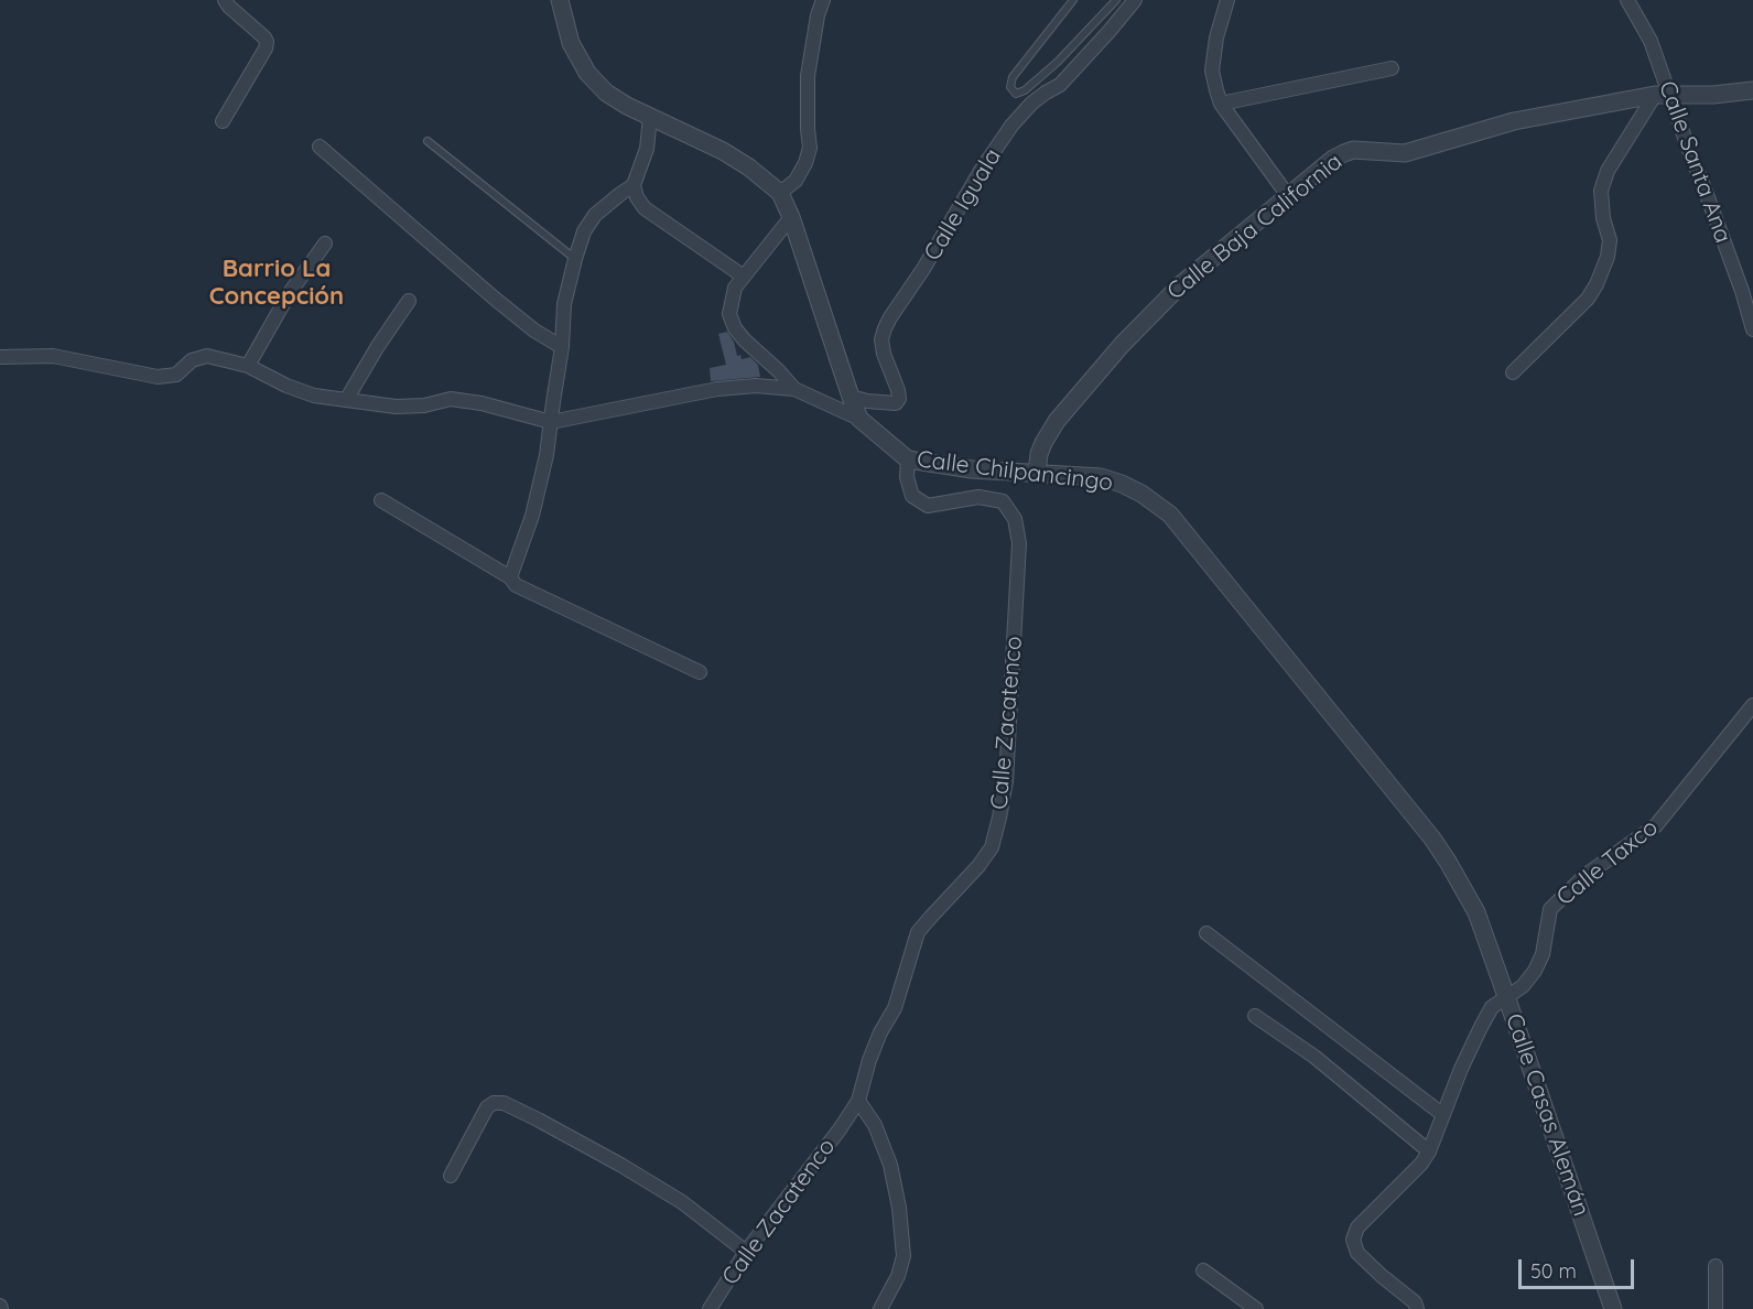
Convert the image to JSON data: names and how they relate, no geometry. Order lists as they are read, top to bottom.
{
  "streets": {
    "street": [
      "Calle Santa Ana",
      "Calle Iguala",
      "Calle Baja California",
      "Calle Chilpancingo",
      "Calle Zacatenco",
      "Calle Taxco",
      "Calle Casas Alemán"
    ]
  },
  "crossings": [
    ["Calle Santa Ana", "Calle Baja California"],
    ["Calle Iguala", "Calle Chilpancingo"],
    ["Calle Baja California", "Calle Chilpancingo"],
    ["Calle Chilpancingo", "Calle Zacatenco"],
    ["Calle Chilpancingo", "Calle Taxco"],
    ["Calle Chilpancingo", "Calle Casas Alemán"],
    ["Calle Taxco", "Calle Casas Alemán"]
  ],
  "districts": ["Barrio La Concepción"],
  "scale_bar": "50 m"
}
